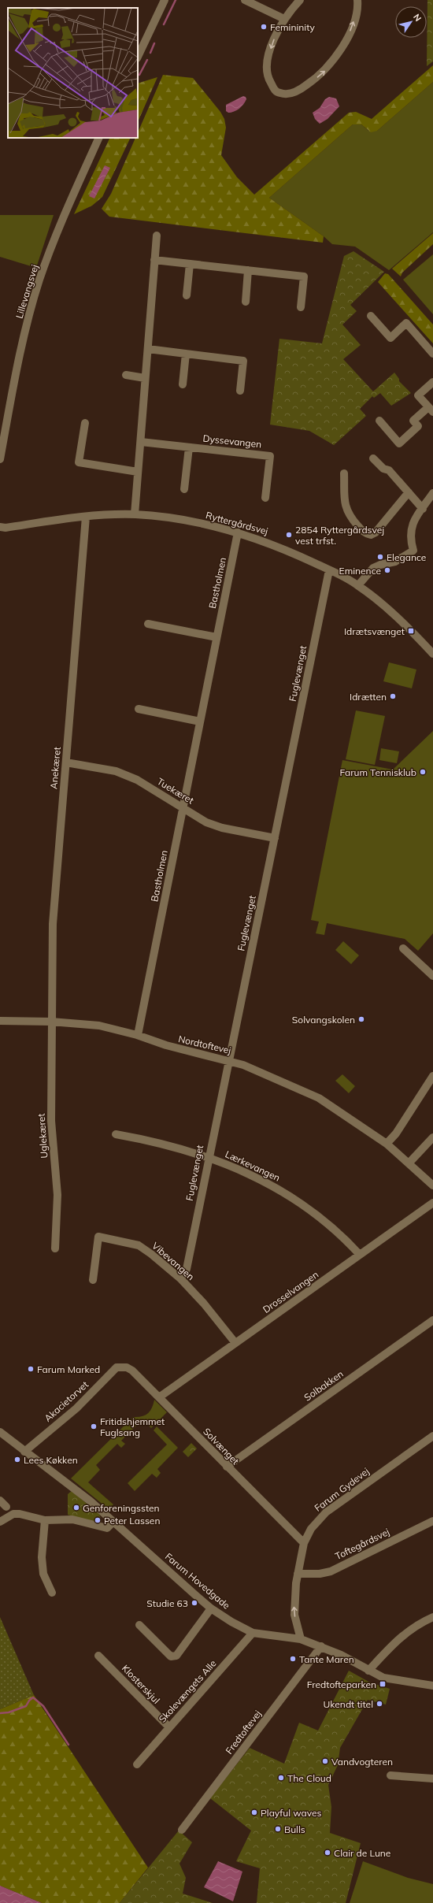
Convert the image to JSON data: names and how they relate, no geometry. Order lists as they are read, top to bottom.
{
  "streets": {
    "street": [
      "Lillevangsvej",
      "Dyssevangen",
      "Ryttergårdsvej",
      "Bastholmen",
      "Fuglevænget",
      "Anekæret",
      "Tuekæret",
      "Nordtoftevej",
      "Uglekæret",
      "Lærkevangen",
      "Vibevangen",
      "Drosselvangen",
      "Solbakken",
      "Akacietorvet",
      "Solvænget",
      "Farum Gydevej",
      "Toftegårdsvej",
      "Farum Hovedgade",
      "Klosterskjul",
      "Skolevængets Alle",
      "Fredtoftevej"
    ]
  },
  "crossings": [
    ["Ryttergårdsvej", "Bastholmen"],
    ["Ryttergårdsvej", "Fuglevænget"],
    ["Ryttergårdsvej", "Anekæret"],
    ["Bastholmen", "Tuekæret"],
    ["Bastholmen", "Nordtoftevej"],
    ["Fuglevænget", "Tuekæret"],
    ["Fuglevænget", "Nordtoftevej"],
    ["Fuglevænget", "Lærkevangen"],
    ["Fuglevænget", "Vibevangen"],
    ["Anekæret", "Tuekæret"],
    ["Anekæret", "Nordtoftevej"],
    ["Anekæret", "Uglekæret"],
    ["Nordtoftevej", "Uglekæret"],
    ["Lærkevangen", "Drosselvangen"],
    ["Vibevangen", "Drosselvangen"],
    ["Drosselvangen", "Solvænget"],
    ["Solbakken", "Solvænget"],
    ["Akacietorvet", "Solvænget"],
    ["Akacietorvet", "Farum Hovedgade"],
    ["Solvænget", "Farum Gydevej"],
    ["Farum Gydevej", "Toftegårdsvej"],
    ["Farum Gydevej", "Farum Hovedgade"],
    ["Farum Hovedgade", "Skolevængets Alle"],
    ["Farum Hovedgade", "Fredtoftevej"],
    ["Klosterskjul", "Skolevængets Alle"]
  ],
  "places": {
    "other": [
      "Femininity",
      "2854 Ryttergårdsvej vest trfst.",
      "Elegance",
      "Eminence",
      "Idrætten",
      "Farum Tennisklub",
      "Solvangskolen",
      "Farum Marked",
      "Fritidshjemmet Fuglsang",
      "Lees Køkken",
      "Genforeningssten",
      "Peter Lassen",
      "Studie 63",
      "Tante Maren",
      "Ukendt titel",
      "Vandvogteren",
      "The Cloud",
      "Playful waves",
      "Bulls",
      "Clair de Lune"
    ],
    "transit": ["Idrætsvænget", "Fredtofteparken"]
  },
  "north": "top right"
}
